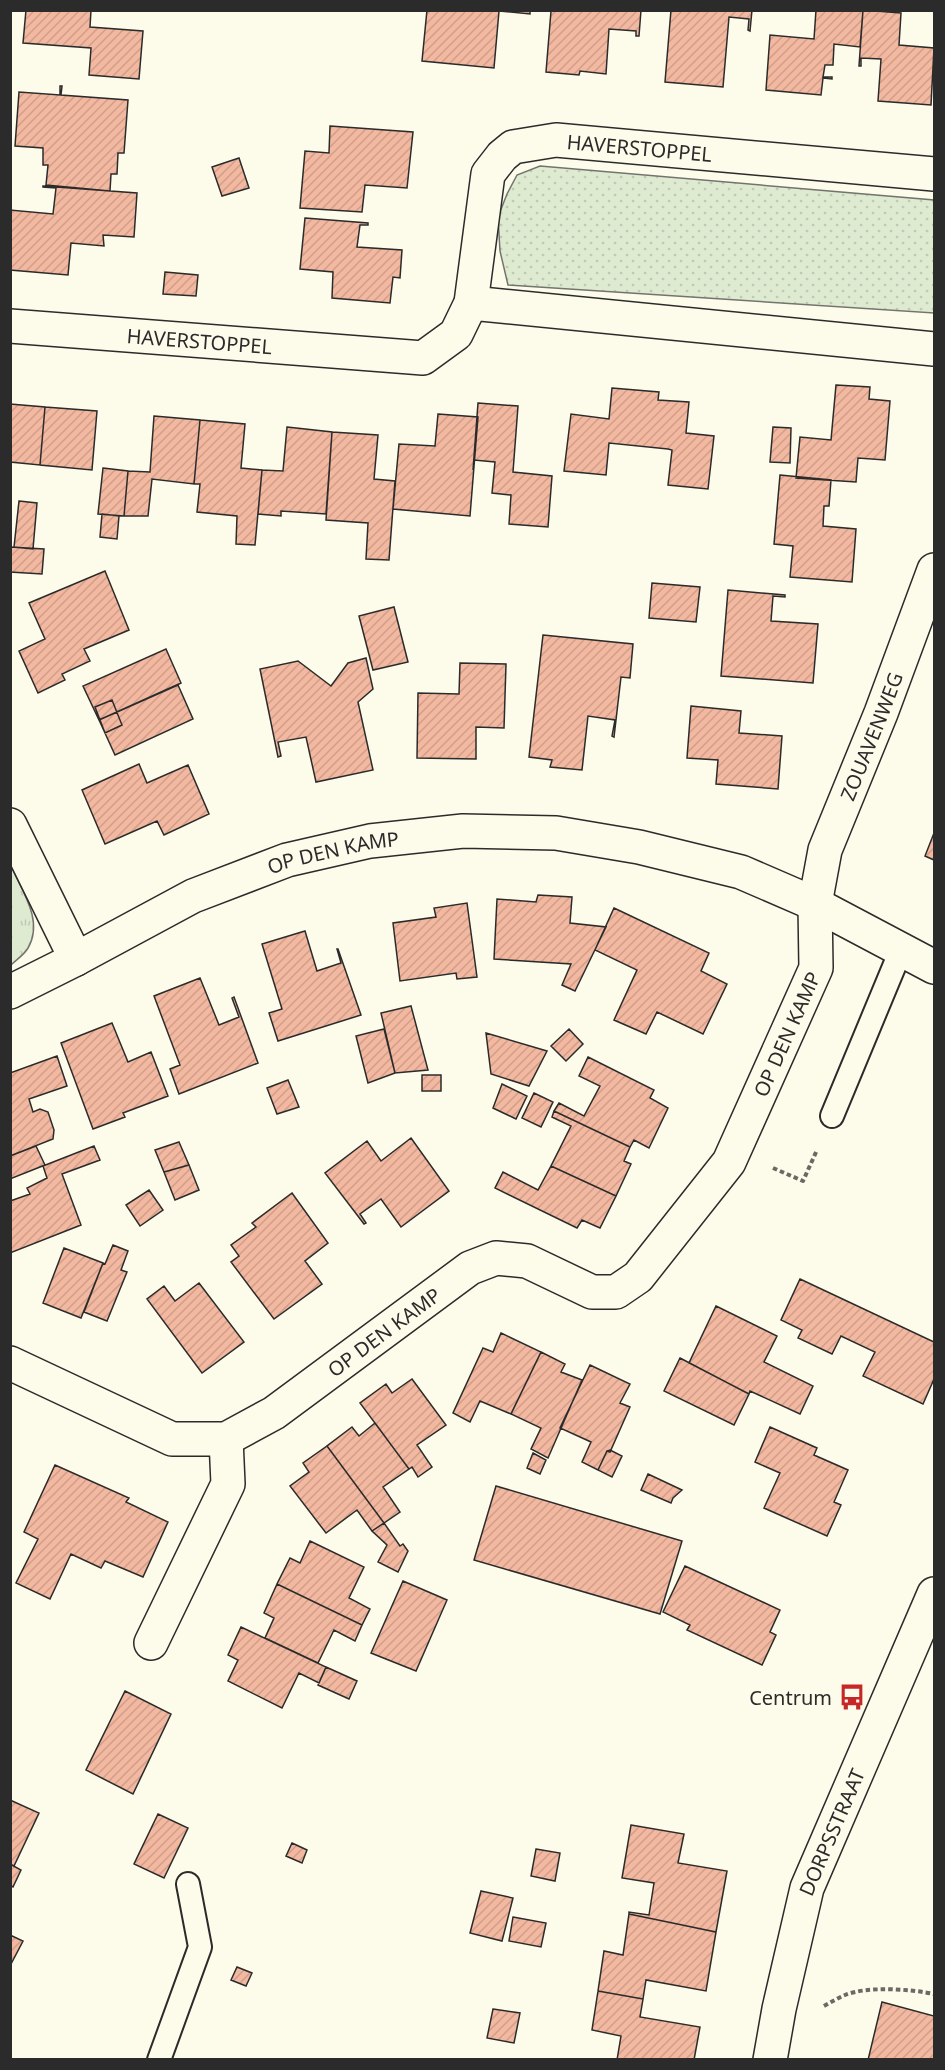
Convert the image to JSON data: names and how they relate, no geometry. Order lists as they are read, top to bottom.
{
  "streets": {
    "street": [
      "HAVERSTOPPEL",
      "ZOUAVENWEG",
      "OP DEN KAMP",
      "DORPSSTRAAT"
    ]
  },
  "crossings": [
    ["ZOUAVENWEG", "OP DEN KAMP"]
  ],
  "places": {
    "bus stop": ["Centrum"]
  }
}
